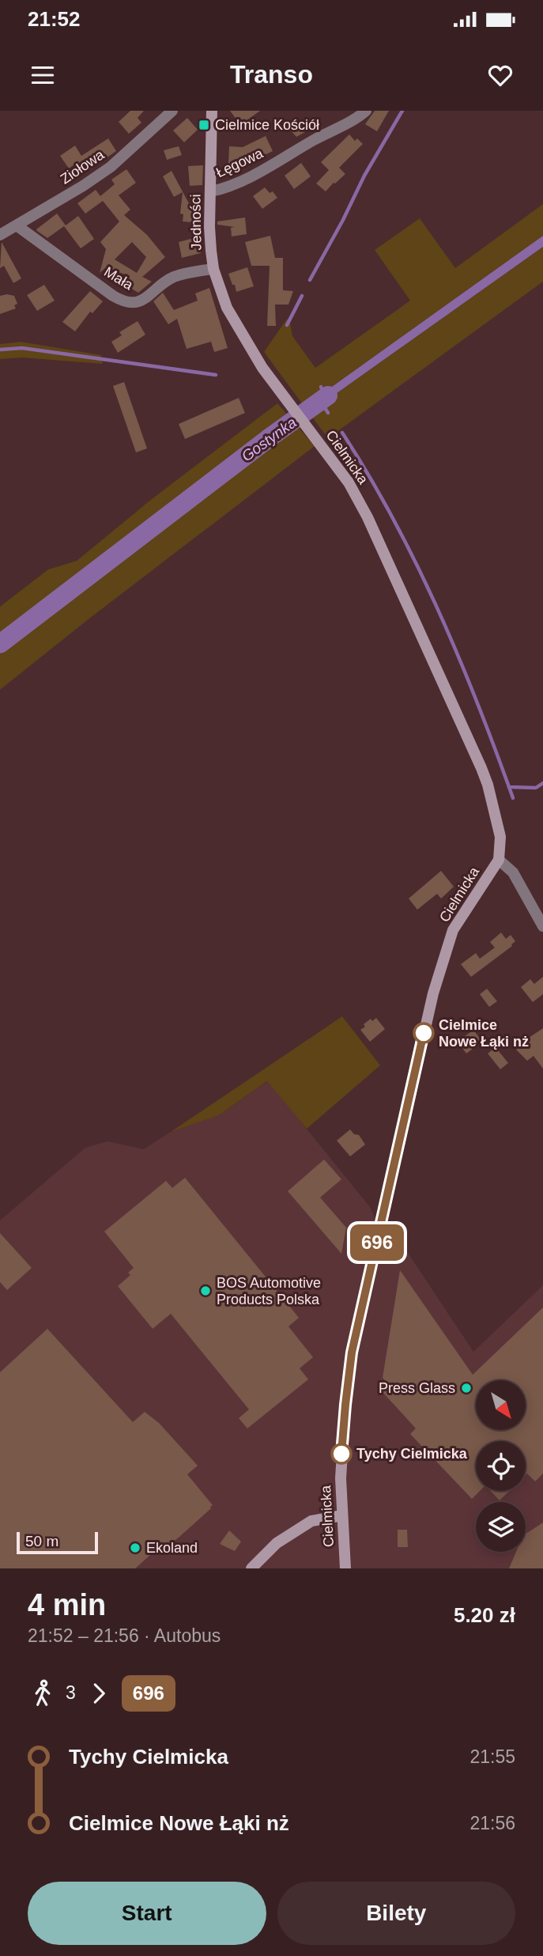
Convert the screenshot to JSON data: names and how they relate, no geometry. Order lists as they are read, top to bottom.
{
  "streets": {
    "street": [
      "Łęgowa",
      "Ziołowa",
      "Jedności",
      "Mała",
      "Cielmicka"
    ]
  },
  "crossings": [
    ["Łęgowa", "Jedności"],
    ["Ziołowa", "Mała"],
    ["Jedności", "Mała"],
    ["Jedności", "Cielmicka"]
  ],
  "water": ["Gostynka"],
  "places": {
    "transit": ["Cielmice Kościół"],
    "other": [
      "Cielmice Nowe Łąki nż",
      "BOS Automotive Products Polska",
      "Press Glass",
      "Tychy Cielmicka",
      "Ekoland"
    ]
  },
  "lines": ["bus line 696"],
  "scale_bar": "50 m",
  "north": "bottom right",
  "page": {
    "status": "21:52",
    "header": "Transo",
    "on_map": "696",
    "scale": "50 m",
    "heading": ["4 min", "21:52 – 21:56 · Autobus", "5.20 zł"],
    "legs": ["3", "696"],
    "list": [
      {
        "name": "Tychy Cielmicka",
        "value": "21:55"
      },
      {
        "name": "Cielmice Nowe Łąki nż",
        "value": "21:56"
      }
    ],
    "buttons": ["Start", "Bilety"]
  }
}
